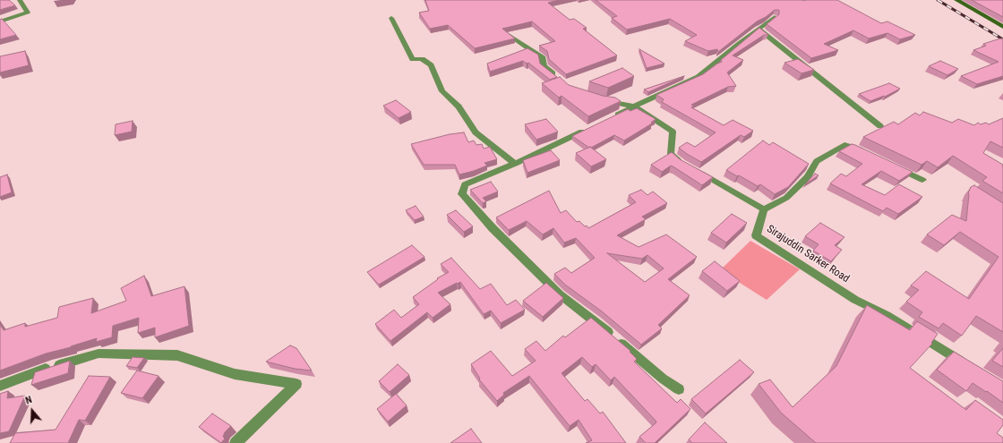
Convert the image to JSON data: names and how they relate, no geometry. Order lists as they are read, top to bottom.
{
  "streets": {
    "street": ["Sirajuddin Sarker Road"]
  },
  "north": "top"
}
